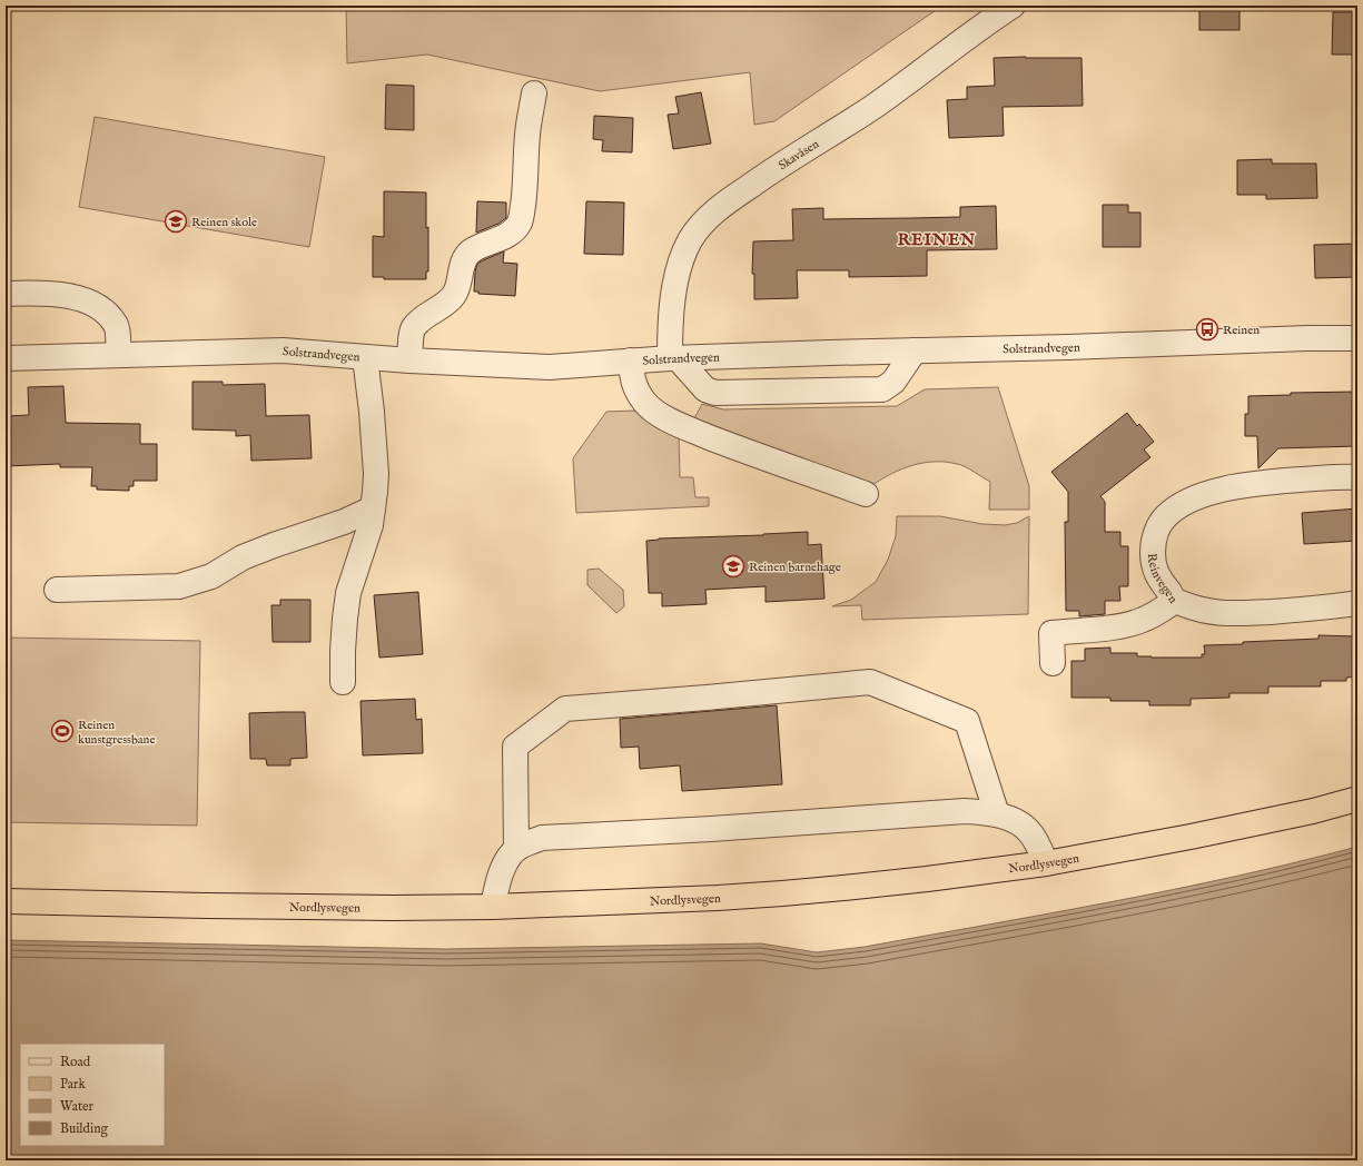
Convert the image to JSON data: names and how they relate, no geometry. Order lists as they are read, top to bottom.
{
  "streets": {
    "highway": ["Nordlysvegen"],
    "street": ["Skavåsen", "Solstrandvegen", "Reinvegen"]
  },
  "crossings": [
    ["Skavåsen", "Solstrandvegen"]
  ],
  "districts": ["REINEN"],
  "places": {
    "school or university": ["Reinen skole", "Reinen barnehage"],
    "bus stop": ["Reinen"],
    "sports": ["Reinen kunstgressbane"]
  },
  "legend": [
    "Road",
    "Park",
    "Water",
    "Building"
  ]
}
